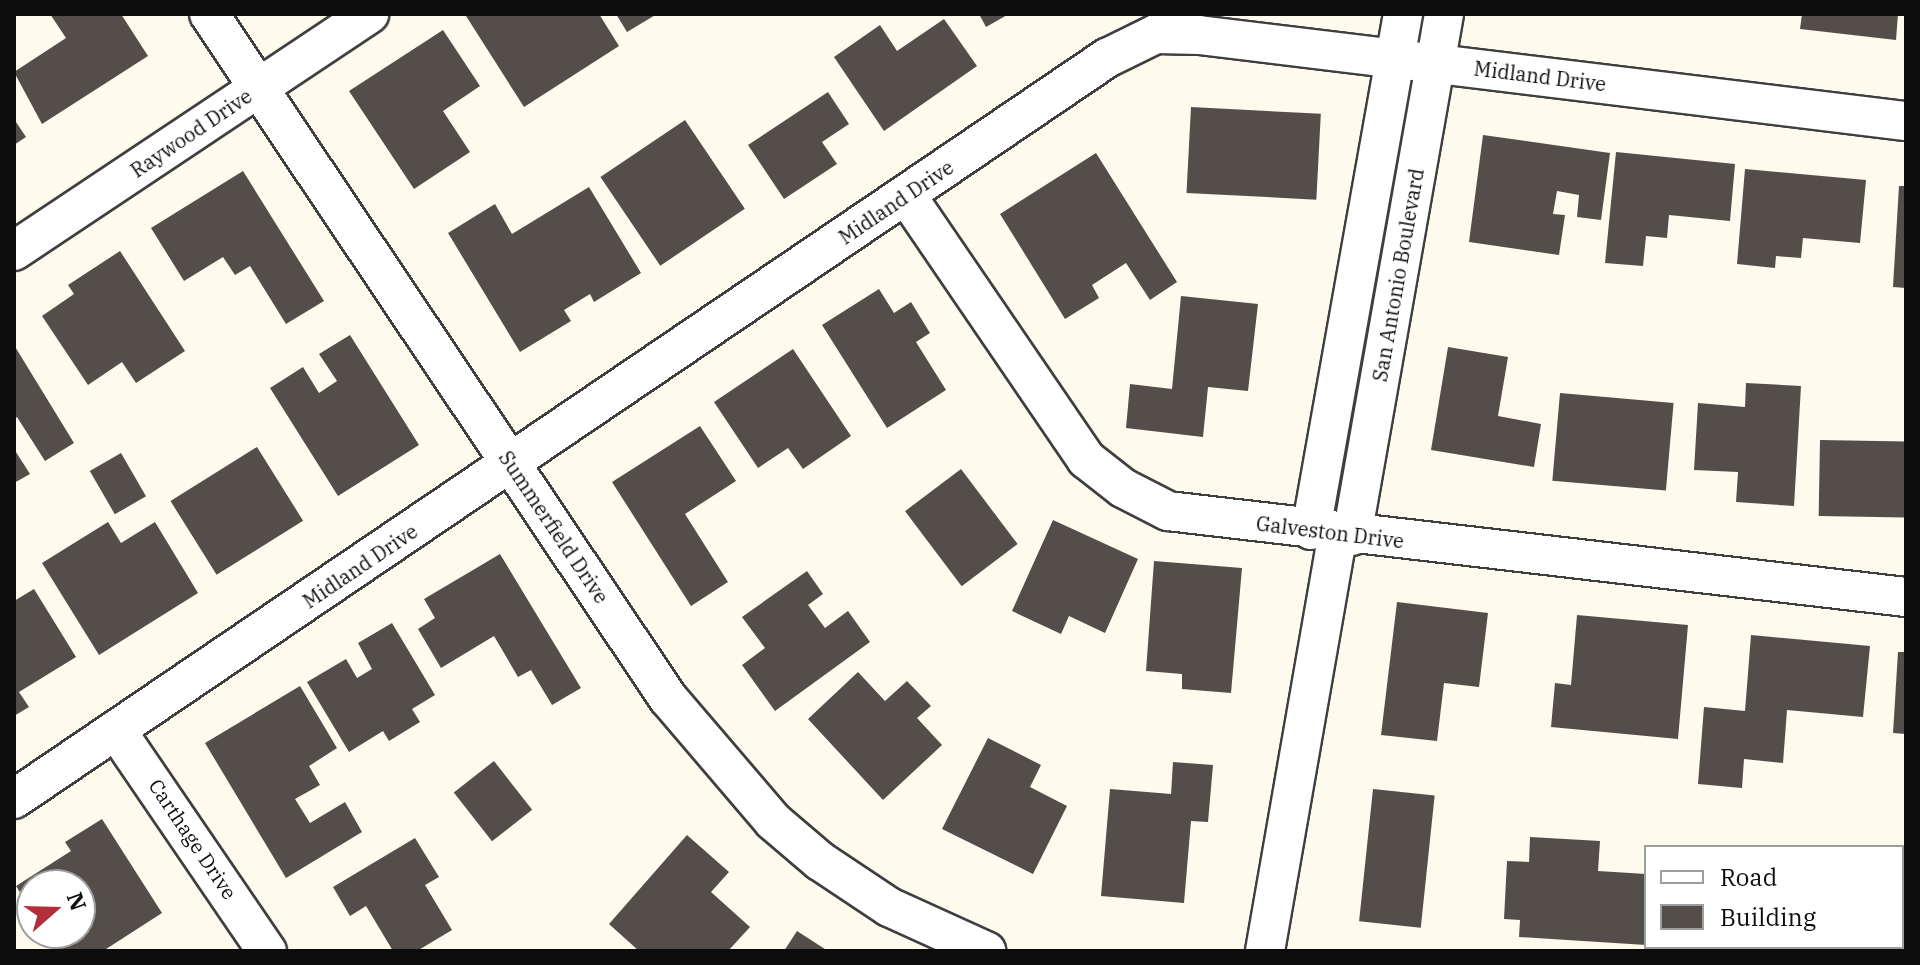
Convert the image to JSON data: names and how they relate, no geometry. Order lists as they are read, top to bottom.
{
  "streets": {
    "street": [
      "Midland Drive",
      "Raywood Drive",
      "San Antonio Boulevard",
      "Summerfield Drive",
      "Galveston Drive",
      "Carthage Drive"
    ]
  },
  "crossings": [
    ["Midland Drive", "San Antonio Boulevard"],
    ["Midland Drive", "Summerfield Drive"],
    ["Midland Drive", "Galveston Drive"],
    ["Midland Drive", "Carthage Drive"],
    ["Raywood Drive", "Summerfield Drive"],
    ["San Antonio Boulevard", "Galveston Drive"]
  ],
  "legend": ["Road", "Building"],
  "north": "right"
}
